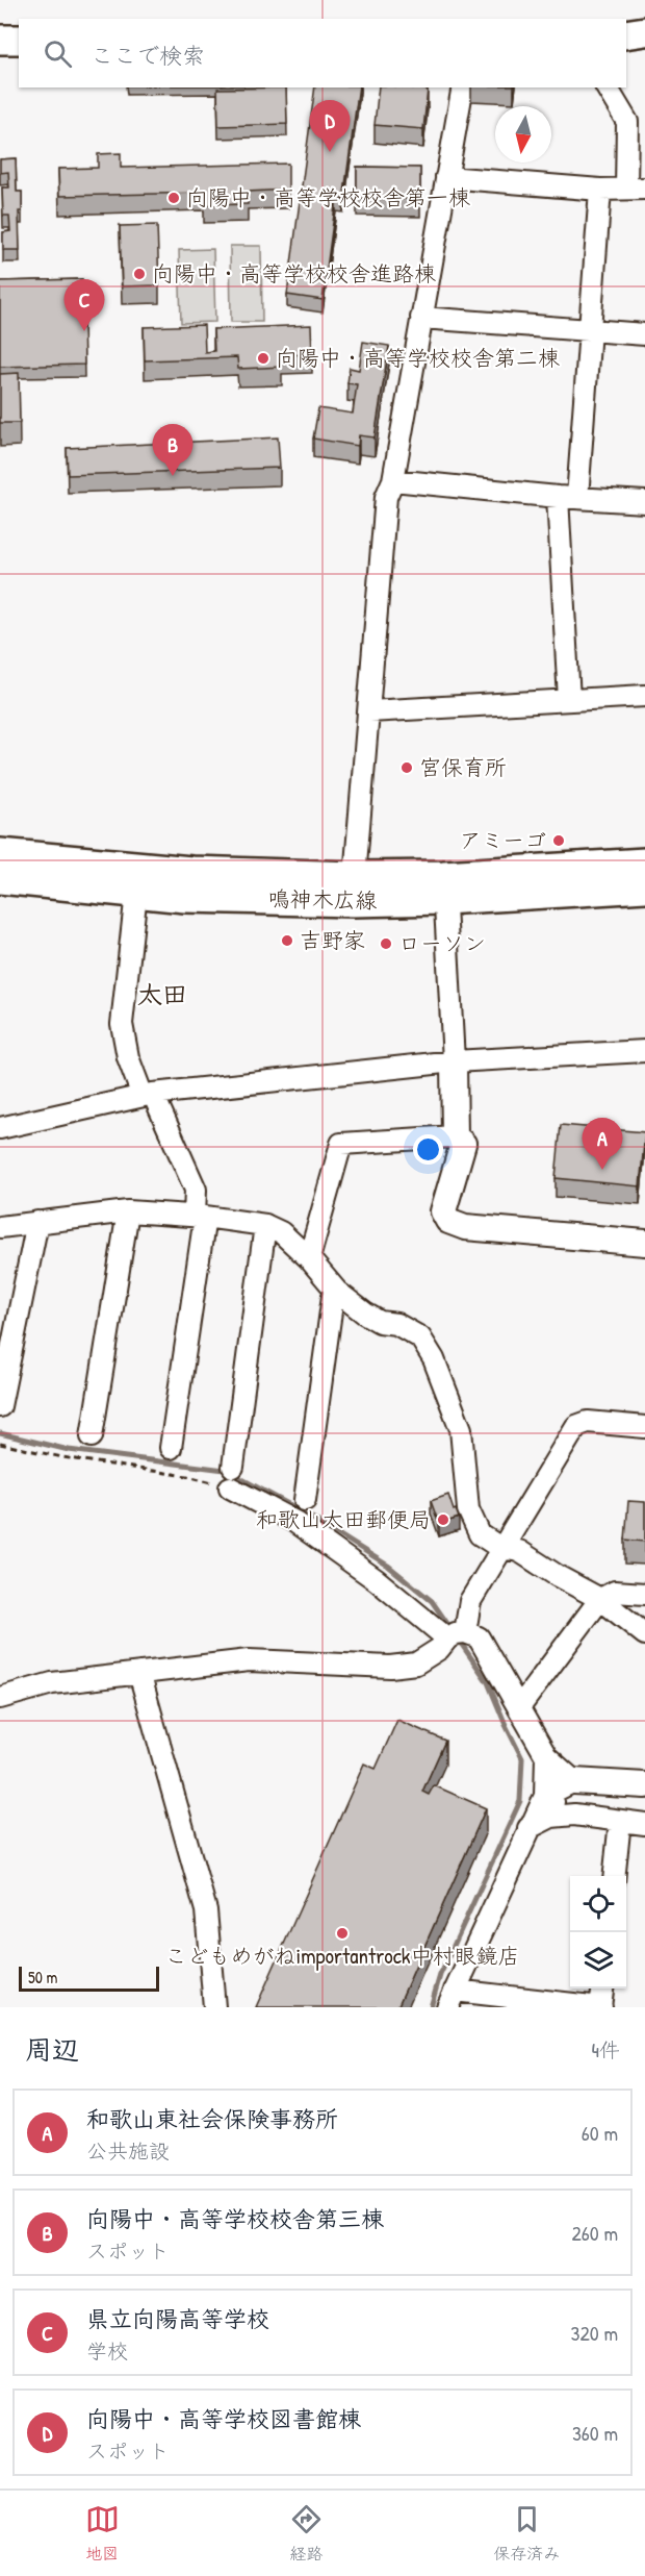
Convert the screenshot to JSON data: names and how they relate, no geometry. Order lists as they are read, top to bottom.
{
  "streets": {
    "main road": ["鳴神木広線"]
  },
  "districts": ["太田"],
  "places": [
    "向陽中・高等学校校舎第一棟",
    "向陽中・高等学校校舎進路棟",
    "向陽中・高等学校校舎第二棟",
    "宮保育所",
    "アミーゴ",
    "吉野家",
    "ローソン",
    "和歌山太田郵便局",
    "こどもめがねimportantrock中村眼鏡店"
  ],
  "scale_bar": "50 m",
  "north": "bottom",
  "page": {
    "search": "ここで検索",
    "pins": [
      "D",
      "C",
      "B",
      "A"
    ],
    "scale": "50 m",
    "heading": ["周辺", "4件"],
    "list": [
      {
        "mark": "A",
        "name": "和歌山東社会保険事務所",
        "note": "公共施設",
        "value": "60 m"
      },
      {
        "mark": "B",
        "name": "向陽中・高等学校校舎第三棟",
        "note": "スポット",
        "value": "260 m"
      },
      {
        "mark": "C",
        "name": "県立向陽高等学校",
        "note": "学校",
        "value": "320 m"
      },
      {
        "mark": "D",
        "name": "向陽中・高等学校図書館棟",
        "note": "スポット",
        "value": "360 m"
      }
    ],
    "nav": ["地図", "経路", "保存済み"]
  }
}
